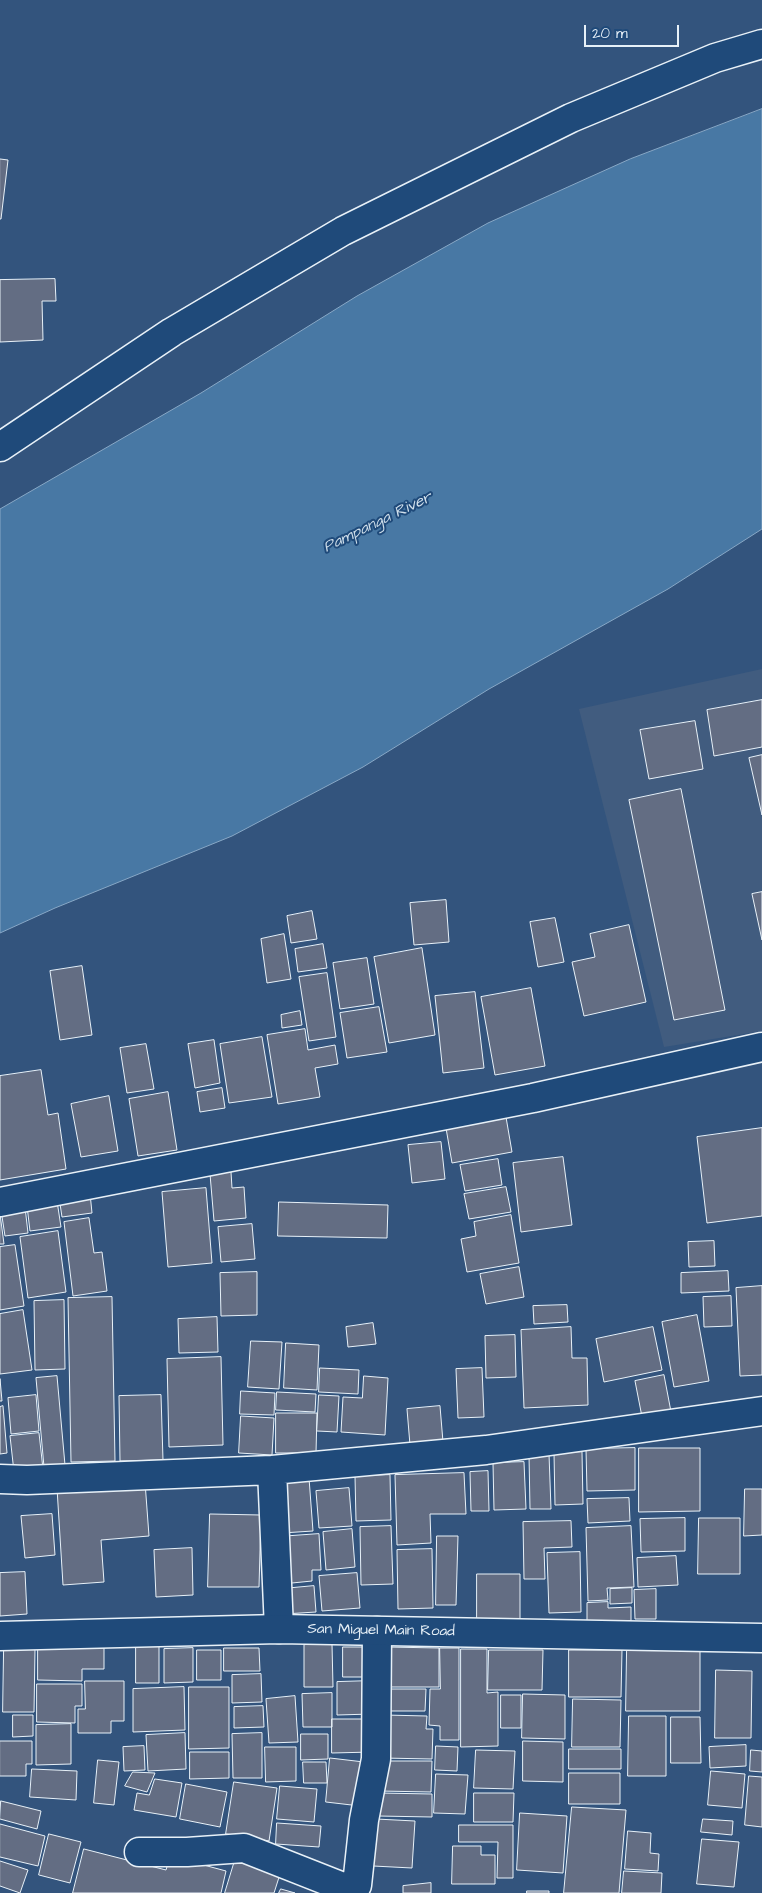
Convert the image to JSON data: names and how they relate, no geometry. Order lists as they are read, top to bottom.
{
  "streets": {
    "street": ["San Miguel Main Road"]
  },
  "water": ["Pampanga River"],
  "scale_bar": "20 m"
}
